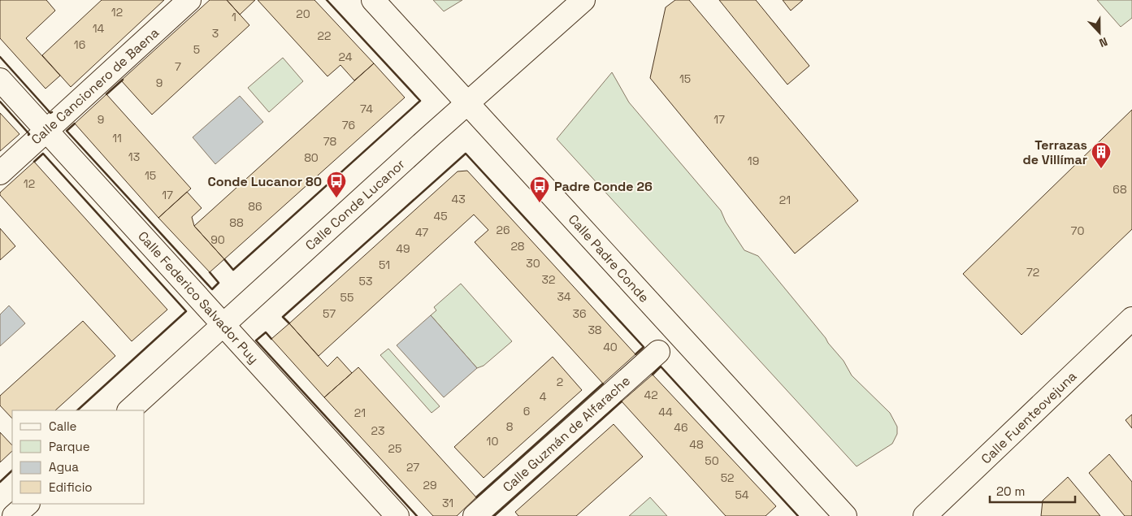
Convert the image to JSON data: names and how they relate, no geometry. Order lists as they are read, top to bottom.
{
  "streets": {
    "street": [
      "Calle Cancionero de Baena",
      "Calle Conde Lucanor",
      "Calle Padre Conde",
      "Calle Federico Salvador Puy",
      "Calle Fuenteovejuna",
      "Calle Guzmán de Alfarache"
    ]
  },
  "crossings": [
    ["Calle Cancionero de Baena", "Calle Federico Salvador Puy"],
    ["Calle Conde Lucanor", "Calle Padre Conde"],
    ["Calle Conde Lucanor", "Calle Federico Salvador Puy"]
  ],
  "places": {
    "building": ["Terrazas de Villímar"],
    "bus stop": ["Conde Lucanor 80", "Padre Conde 26"]
  },
  "house_numbers": [
    "12",
    "20",
    "1",
    "14",
    "3",
    "22",
    "16",
    "5",
    "24",
    "7",
    "15",
    "9",
    "74",
    "9",
    "17",
    "76",
    "11",
    "78",
    "13",
    "80",
    "19",
    "15",
    "12",
    "68",
    "17",
    "43",
    "21",
    "86",
    "45",
    "88",
    "26",
    "70",
    "47",
    "90",
    "28",
    "49",
    "30",
    "51",
    "72",
    "32",
    "53",
    "34",
    "55",
    "57",
    "36",
    "38",
    "40",
    "2",
    "42",
    "4",
    "6",
    "44",
    "21",
    "8",
    "46",
    "23",
    "10",
    "48",
    "25",
    "50",
    "27",
    "52",
    "29",
    "54",
    "31"
  ],
  "legend": [
    "Calle",
    "Parque",
    "Agua",
    "Edificio"
  ],
  "scale_bar": "20 m",
  "north": "bottom"
}
